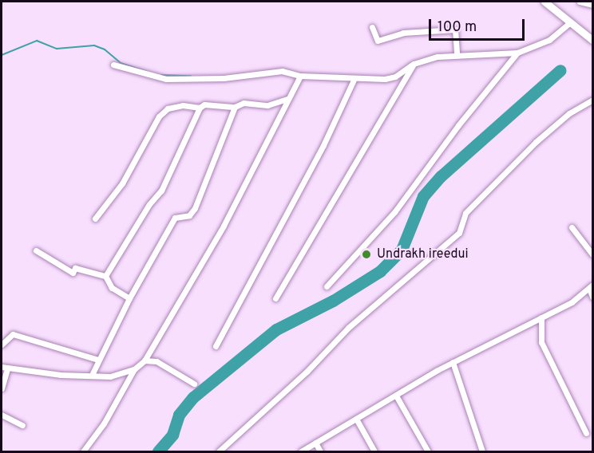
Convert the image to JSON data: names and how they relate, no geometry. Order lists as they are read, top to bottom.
{
  "places": ["Undrakh ireedui"],
  "scale_bar": "100 m"
}
